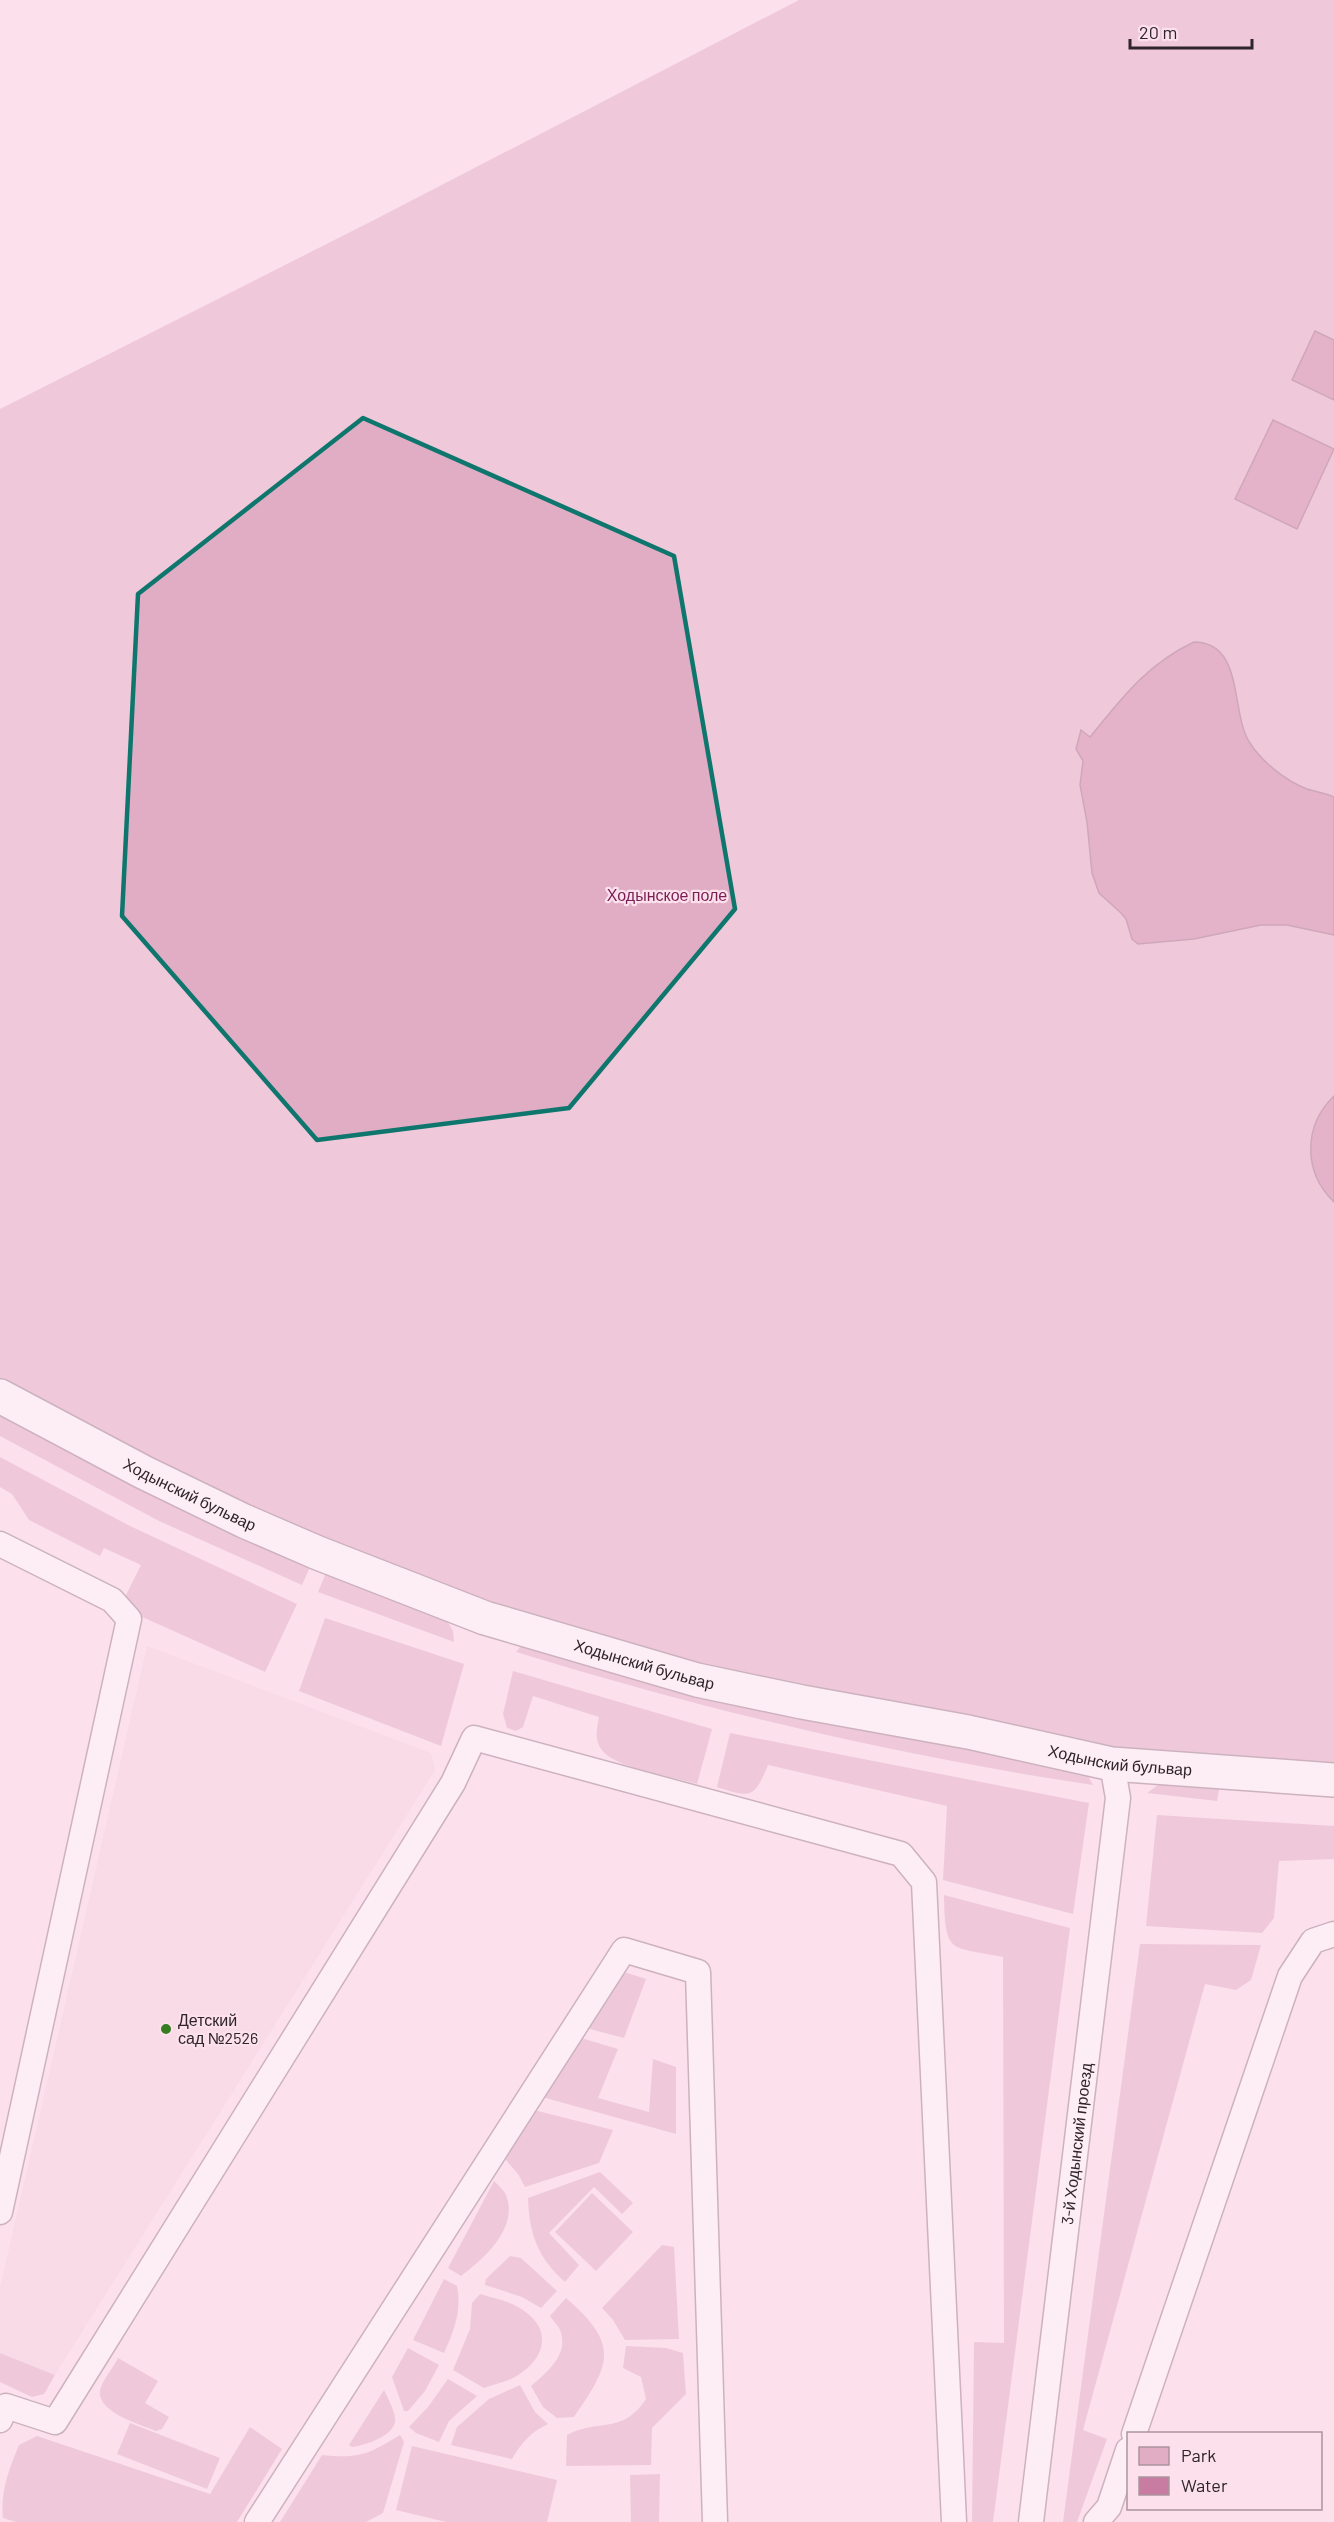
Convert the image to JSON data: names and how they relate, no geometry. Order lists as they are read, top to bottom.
{
  "streets": {
    "street": ["Ходынский бульвар"],
    "lane": ["3-й Ходынский проезд"]
  },
  "crossings": [
    ["Ходынский бульвар", "3-й Ходынский проезд"]
  ],
  "parks": ["Ходынское поле"],
  "places": ["Детский сад №2526"],
  "legend": ["Park", "Water"],
  "scale_bar": "20 m"
}
